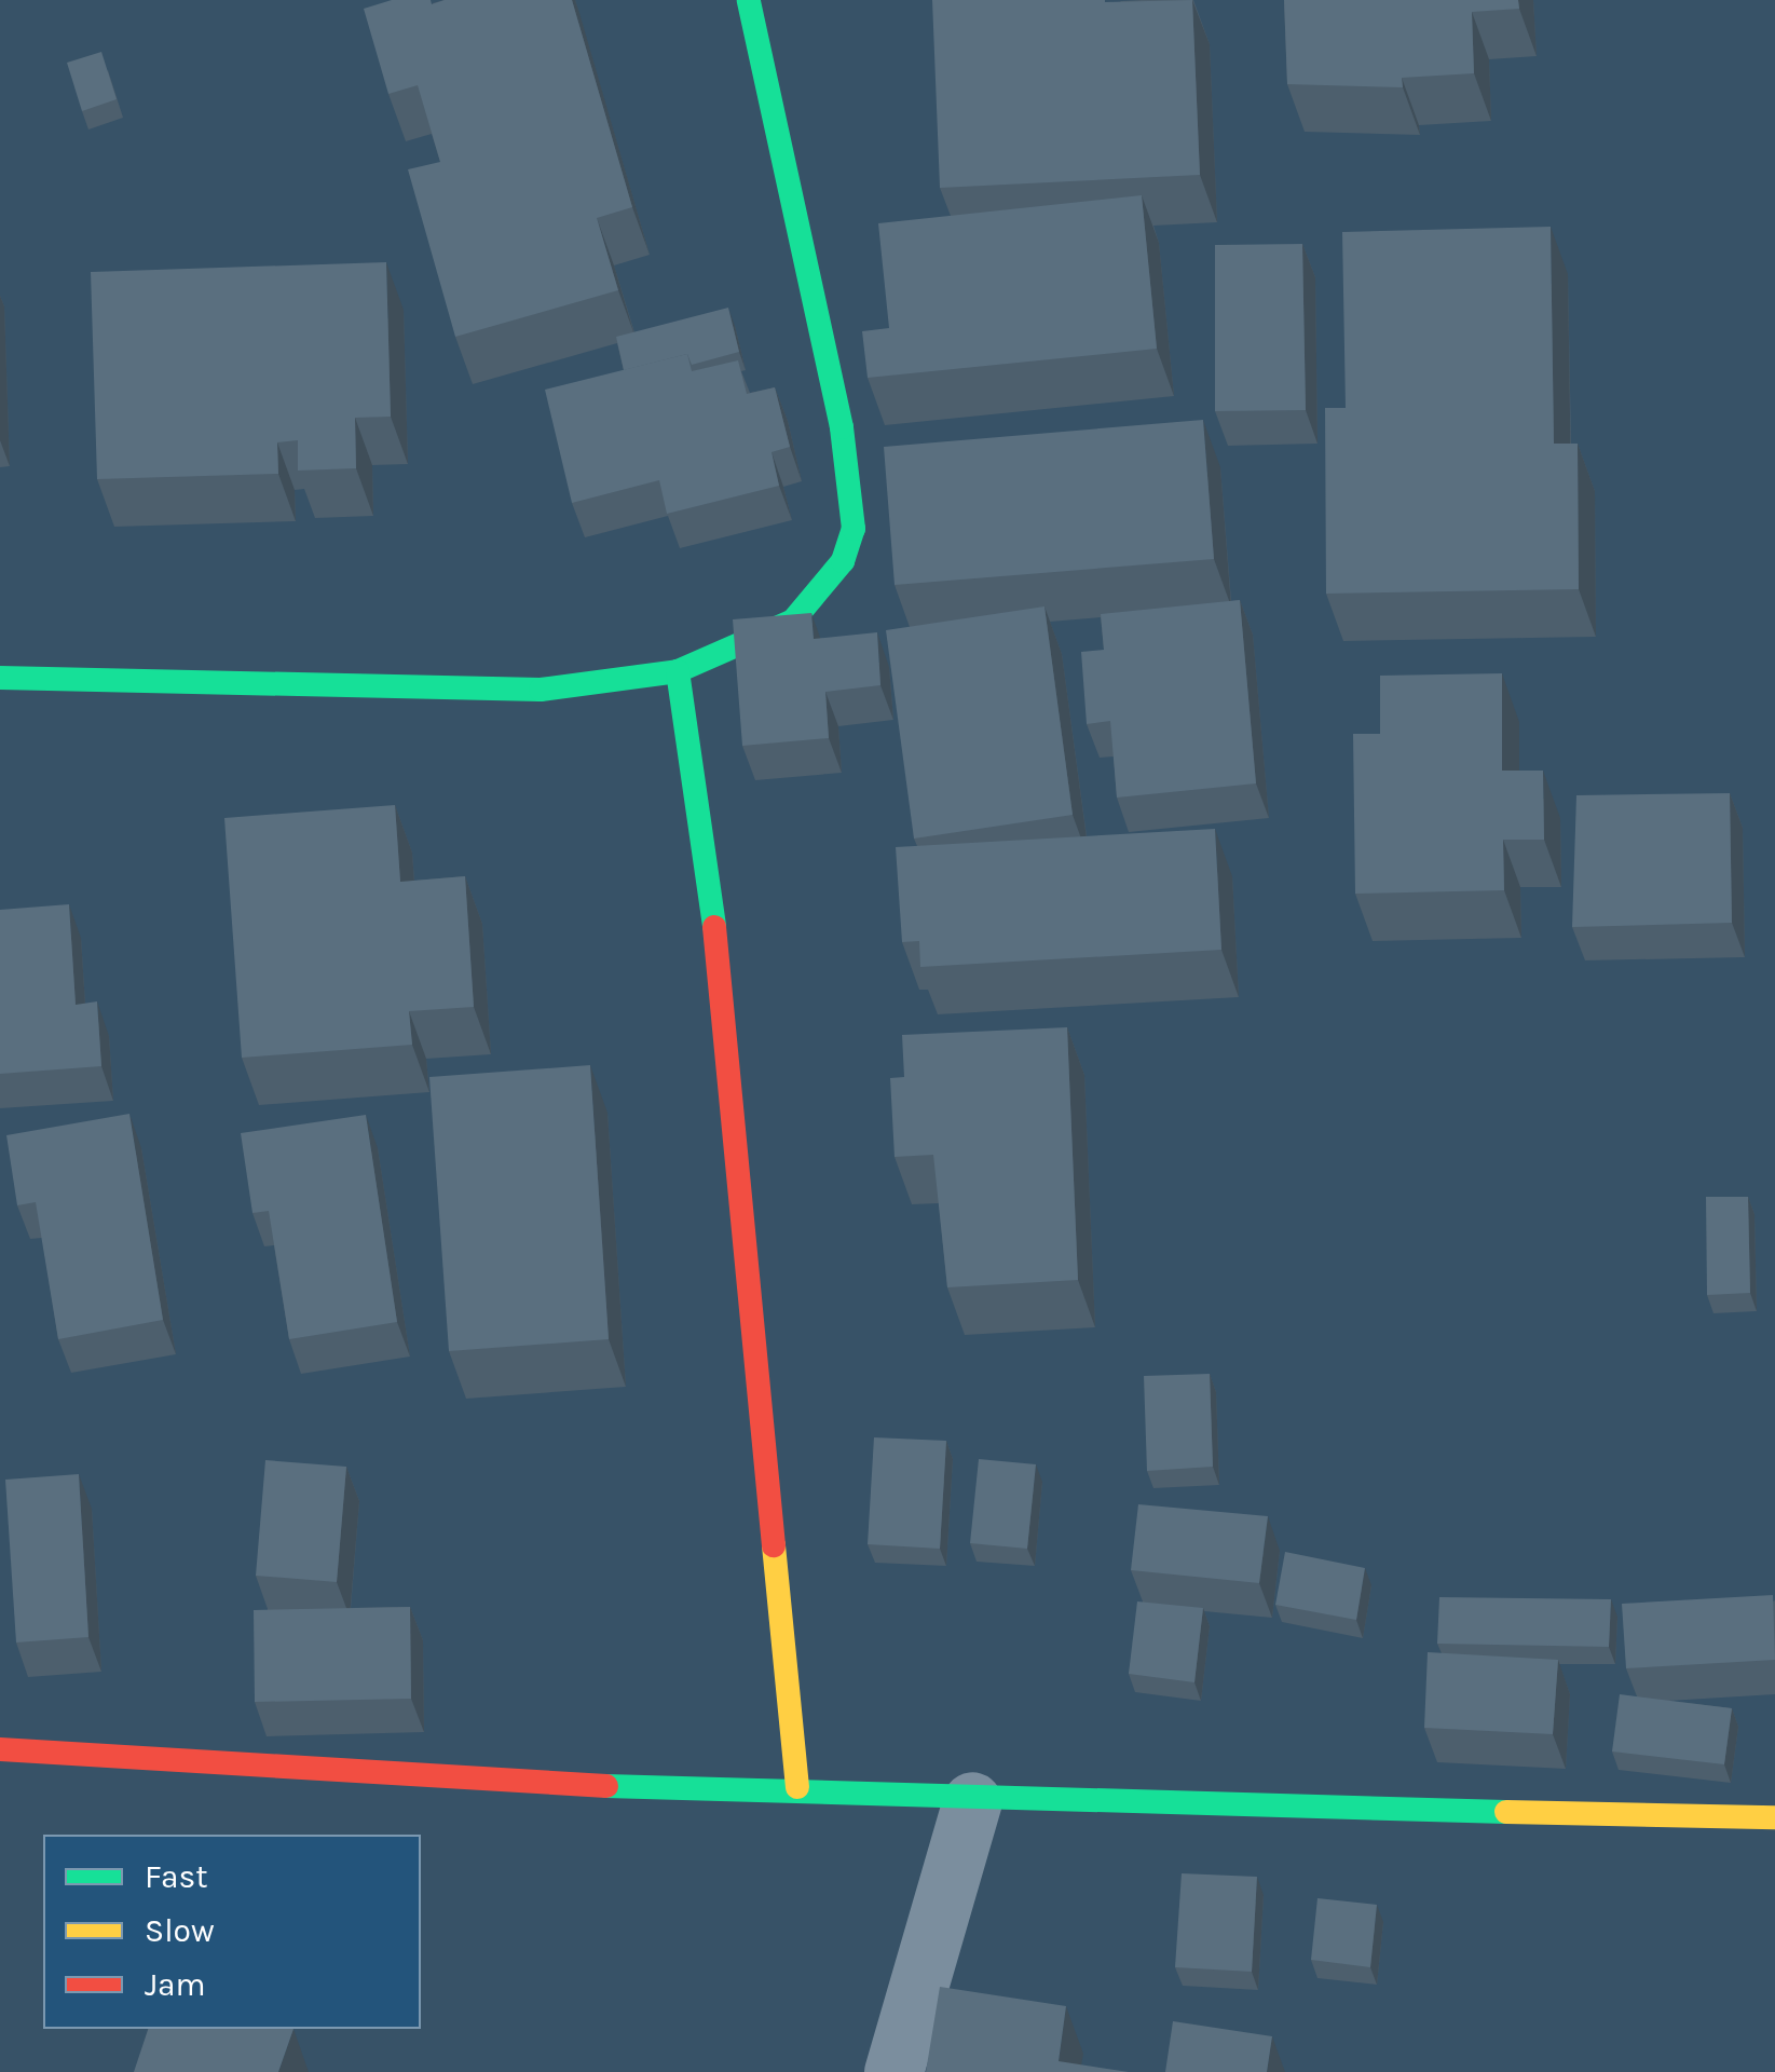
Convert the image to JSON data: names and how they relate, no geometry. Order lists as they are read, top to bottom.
{
  "legend": ["Fast", "Slow", "Jam"]
}
